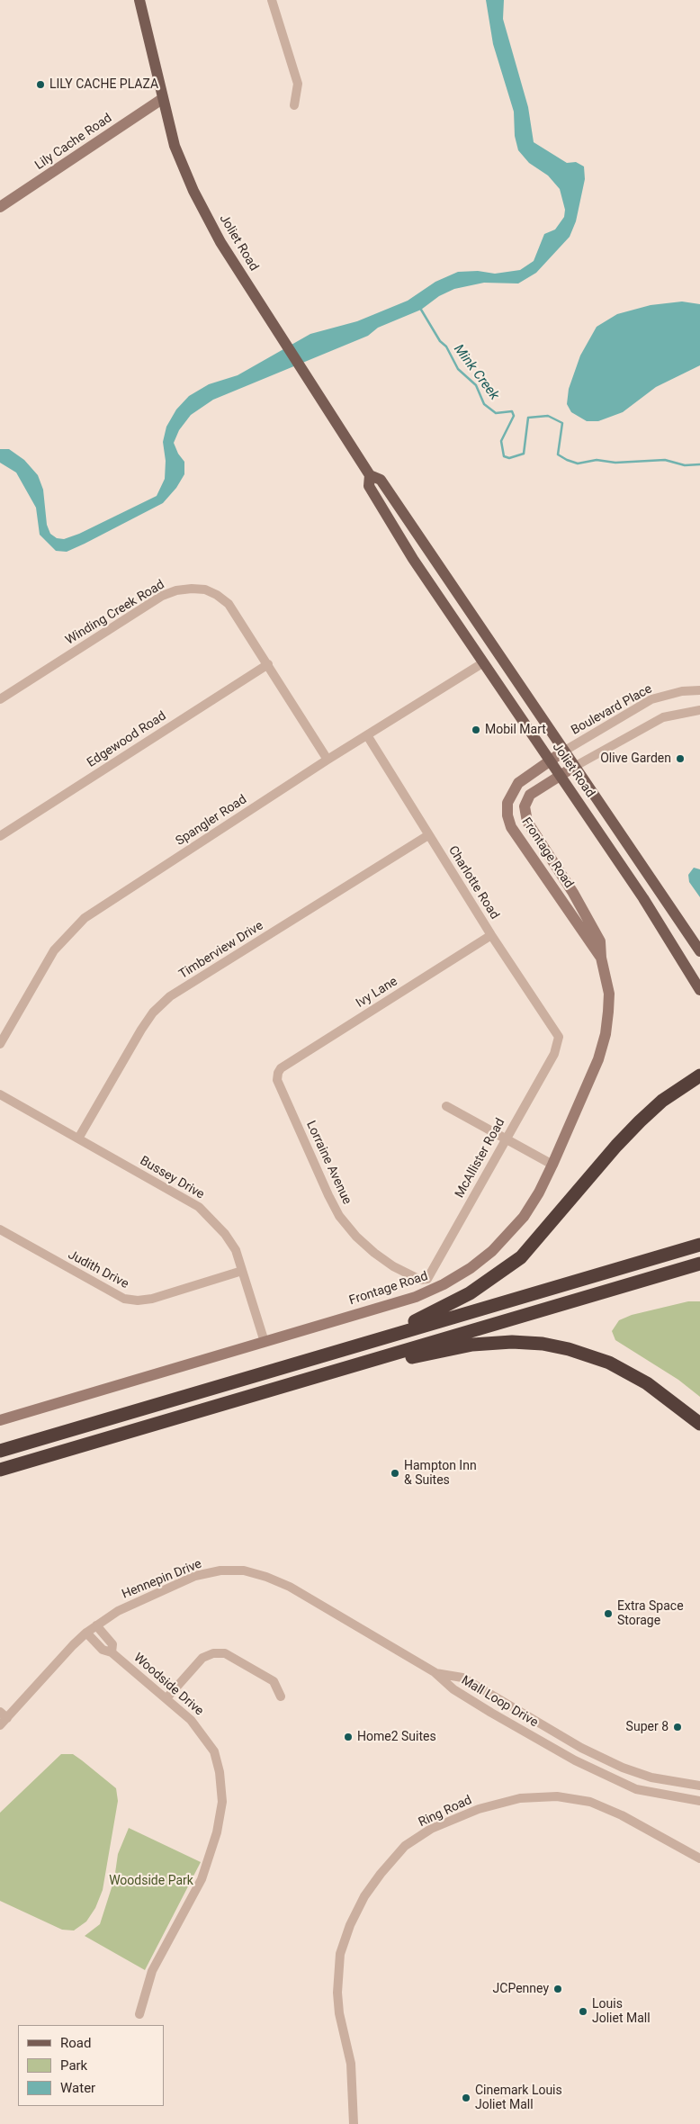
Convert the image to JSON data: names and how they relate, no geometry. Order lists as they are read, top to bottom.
{
  "streets": {
    "main road": ["Joliet Road"],
    "street": [
      "Lily Cache Road",
      "Winding Creek Road",
      "Boulevard Place",
      "Edgewood Road",
      "Spangler Road",
      "Frontage Road",
      "Charlotte Road",
      "Timberview Drive",
      "Ivy Lane",
      "McAllister Road",
      "Lorraine Avenue",
      "Bussey Drive",
      "Judith Drive",
      "Hennepin Drive",
      "Woodside Drive",
      "Mall Loop Drive",
      "Ring Road"
    ]
  },
  "crossings": [
    ["Lily Cache Road", "Joliet Road"],
    ["Joliet Road", "Boulevard Place"],
    ["Joliet Road", "Spangler Road"],
    ["Joliet Road", "Frontage Road"],
    ["Winding Creek Road", "Edgewood Road"],
    ["Winding Creek Road", "Spangler Road"],
    ["Boulevard Place", "Frontage Road"],
    ["Spangler Road", "Charlotte Road"],
    ["Frontage Road", "Bussey Drive"],
    ["Charlotte Road", "Timberview Drive"],
    ["Charlotte Road", "Ivy Lane"],
    ["Charlotte Road", "McAllister Road"],
    ["Timberview Drive", "Bussey Drive"],
    ["Ivy Lane", "Lorraine Avenue"],
    ["McAllister Road", "Lorraine Avenue"],
    ["Bussey Drive", "Judith Drive"],
    ["Hennepin Drive", "Woodside Drive"],
    ["Hennepin Drive", "Mall Loop Drive"]
  ],
  "water": ["Mink Creek"],
  "parks": ["Woodside Park"],
  "places": [
    "LILY CACHE PLAZA",
    "Mobil Mart",
    "Olive Garden",
    "Hampton Inn & Suites",
    "Extra Space Storage",
    "Super 8",
    "Home2 Suites",
    "JCPenney",
    "Louis Joliet Mall",
    "Cinemark Louis Joliet Mall"
  ],
  "legend": ["Road", "Park", "Water"]
}
